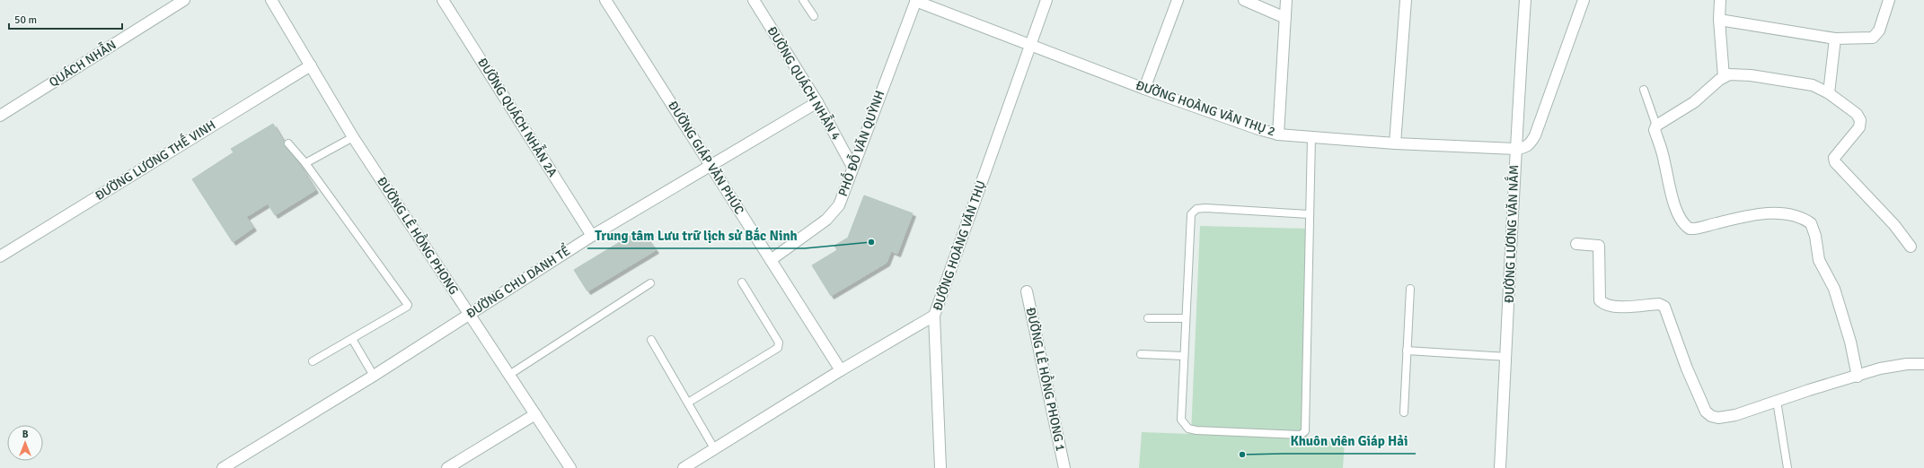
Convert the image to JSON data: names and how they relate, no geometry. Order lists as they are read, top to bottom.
{
  "streets": {
    "street": [
      "QUÁCH NHẪN",
      "ĐƯỜNG QUÁCH NHẪN 4",
      "ĐƯỜNG HOÀNG VĂN THỤ 2",
      "ĐƯỜNG QUÁCH NHẪN 2A",
      "PHỐ ĐỖ VĂN QUỲNH",
      "ĐƯỜNG GIÁP VĂN PHÚC",
      "ĐƯỜNG LƯƠNG THẾ VINH",
      "ĐƯỜNG LƯƠNG VĂN NẮM",
      "ĐƯỜNG LÊ HỒNG PHONG",
      "ĐƯỜNG HOÀNG VĂN THỤ",
      "ĐƯỜNG CHU DANH TỂ",
      "ĐƯỜNG LÊ HỒNG PHONG 1"
    ]
  },
  "crossings": [
    ["ĐƯỜNG QUÁCH NHẪN 4", "PHỐ ĐỖ VĂN QUỲNH"],
    ["ĐƯỜNG QUÁCH NHẪN 4", "ĐƯỜNG CHU DANH TỂ"],
    ["ĐƯỜNG HOÀNG VĂN THỤ 2", "PHỐ ĐỖ VĂN QUỲNH"],
    ["ĐƯỜNG HOÀNG VĂN THỤ 2", "ĐƯỜNG LƯƠNG VĂN NẮM"],
    ["ĐƯỜNG HOÀNG VĂN THỤ 2", "ĐƯỜNG HOÀNG VĂN THỤ"],
    ["ĐƯỜNG QUÁCH NHẪN 2A", "ĐƯỜNG CHU DANH TỂ"],
    ["PHỐ ĐỖ VĂN QUỲNH", "ĐƯỜNG GIÁP VĂN PHÚC"],
    ["ĐƯỜNG GIÁP VĂN PHÚC", "ĐƯỜNG HOÀNG VĂN THỤ"],
    ["ĐƯỜNG GIÁP VĂN PHÚC", "ĐƯỜNG CHU DANH TỂ"],
    ["ĐƯỜNG LƯƠNG THẾ VINH", "ĐƯỜNG LÊ HỒNG PHONG"],
    ["ĐƯỜNG LÊ HỒNG PHONG", "ĐƯỜNG CHU DANH TỂ"]
  ],
  "places": ["Trung tâm Lưu trữ lịch sử Bắc Ninh", "Khuôn viên Giáp Hải"],
  "scale_bar": "50 m",
  "north": "top"
}
